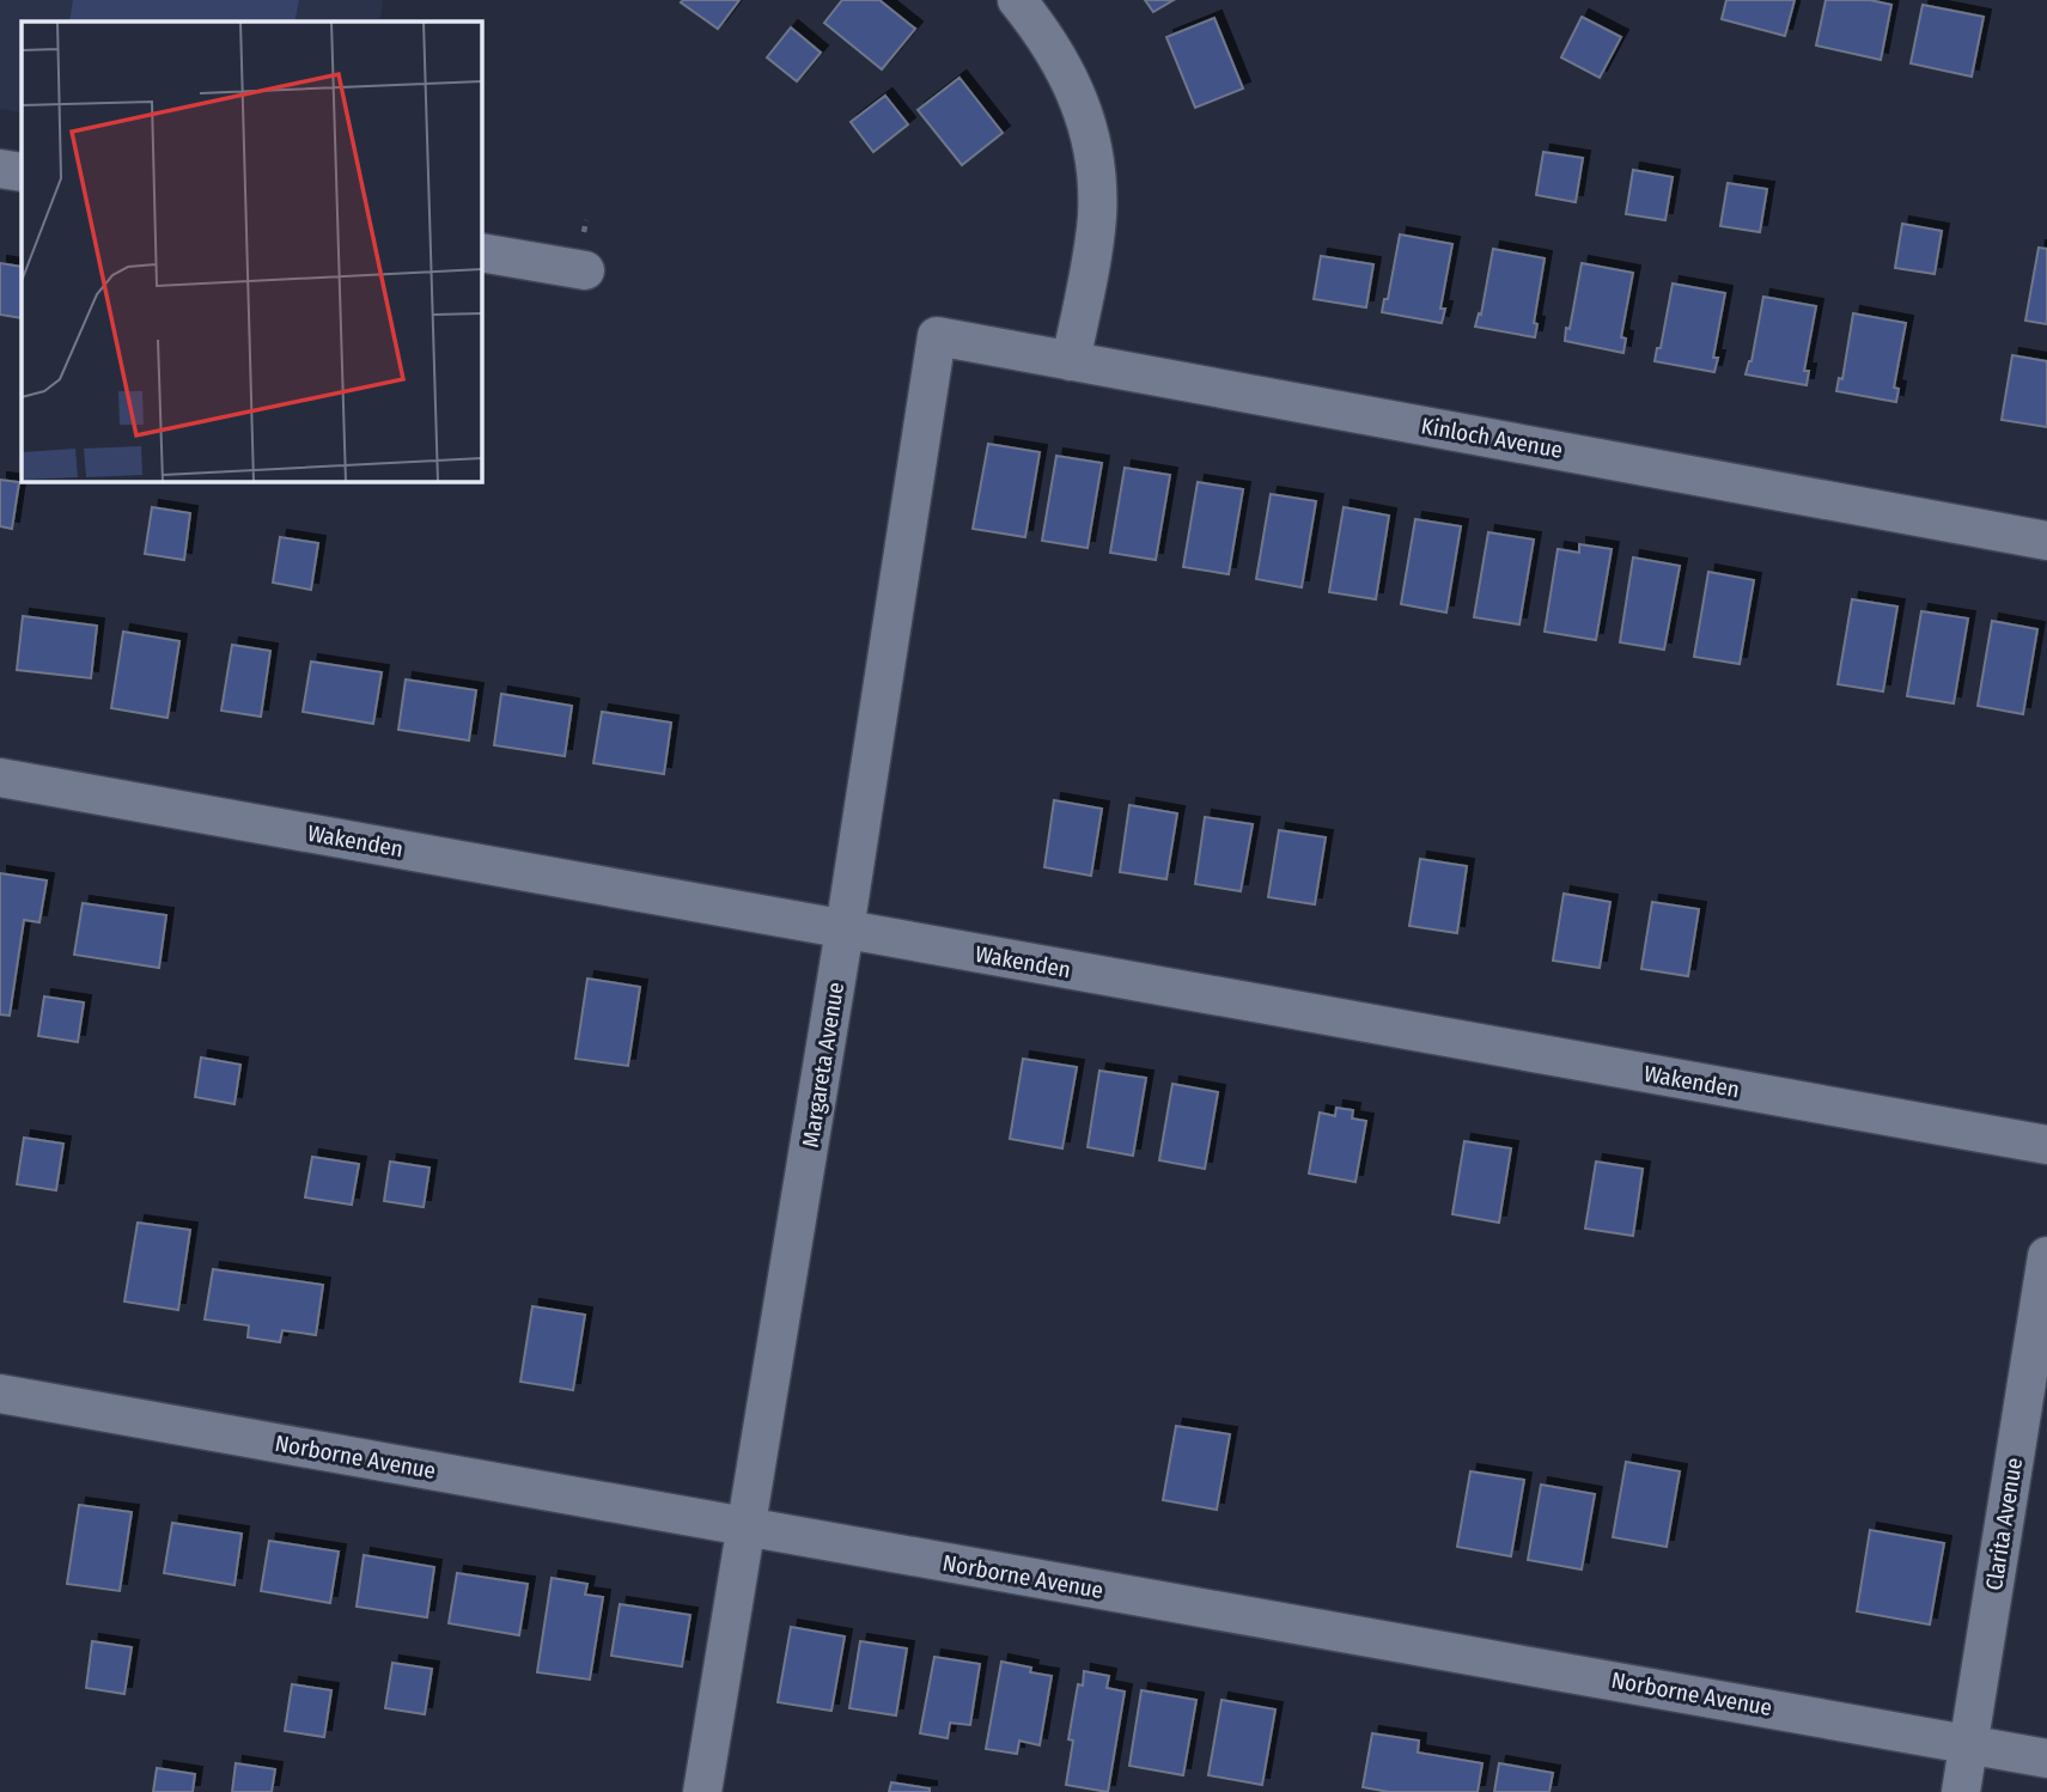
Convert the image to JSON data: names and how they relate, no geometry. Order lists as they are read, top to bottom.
{
  "streets": {
    "street": [
      "Kinloch Avenue",
      "Wakenden",
      "Margareta Avenue",
      "Norborne Avenue",
      "Clarita Avenue"
    ]
  },
  "crossings": [
    ["Kinloch Avenue", "Margareta Avenue"],
    ["Wakenden", "Margareta Avenue"],
    ["Margareta Avenue", "Norborne Avenue"],
    ["Norborne Avenue", "Clarita Avenue"]
  ]
}
